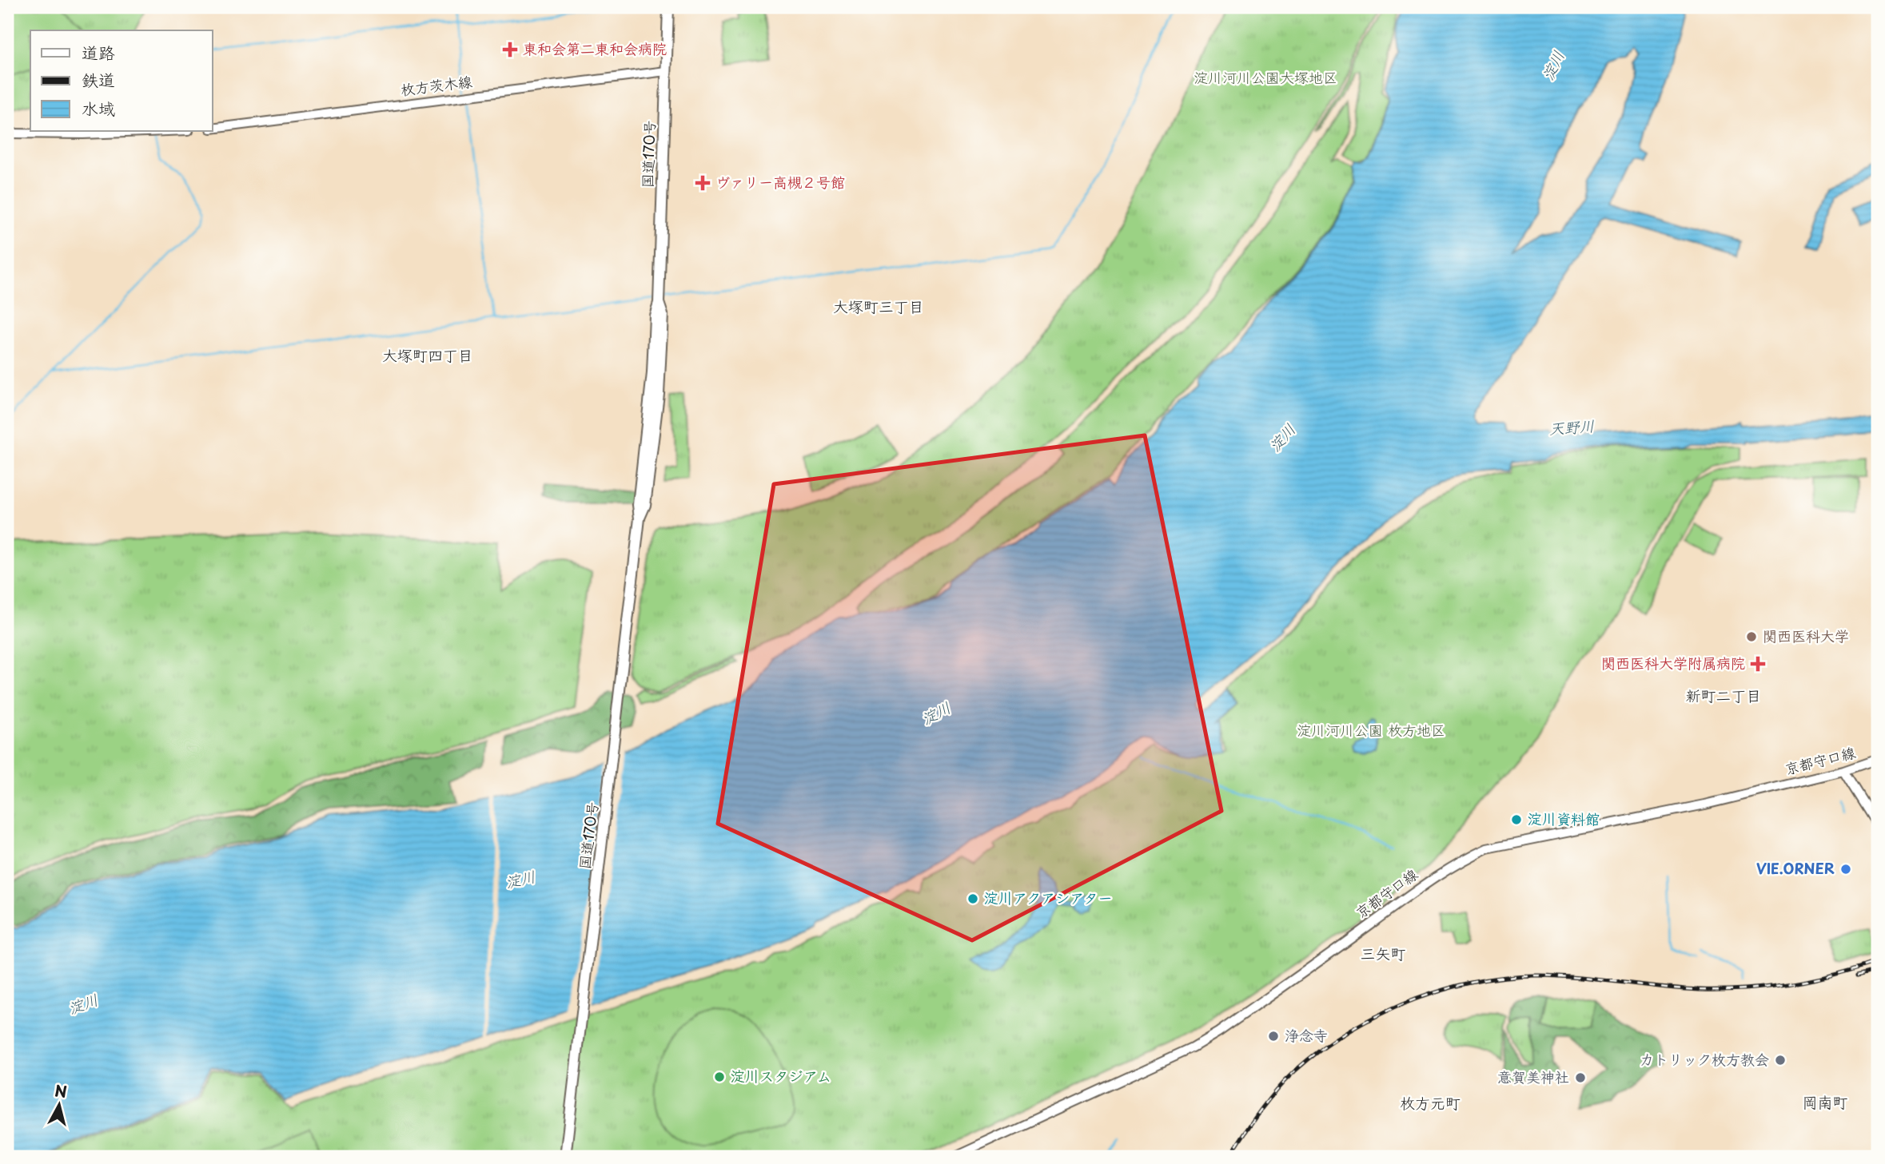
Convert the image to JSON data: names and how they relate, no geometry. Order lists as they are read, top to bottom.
{
  "streets": {
    "highway": ["国道170号"],
    "main road": ["枚方茨木線", "京都守口線"]
  },
  "crossings": [
    ["枚方茨木線", "国道170号"]
  ],
  "districts": [
    "大塚町三丁目",
    "大塚町四丁目",
    "新町二丁目",
    "三矢町",
    "岡南町",
    "枚方元町"
  ],
  "water": ["淀川", "天野川"],
  "parks": ["淀川河川公園大塚地区", "淀川河川公園 枚方地区"],
  "places": {
    "health": ["東和会第二東和会病院", "ヴァリー高槻２号館", "関西医科大学附属病院"],
    "other": [
      "関西医科大学",
      "淀川資料館",
      "VIE.ORNER",
      "淀川アクアシアター",
      "浄念寺",
      "カトリック枚方教会",
      "淀川スタジアム",
      "意賀美神社"
    ]
  },
  "legend": ["道路", "鉄道", "水域"],
  "north": "top"
}
